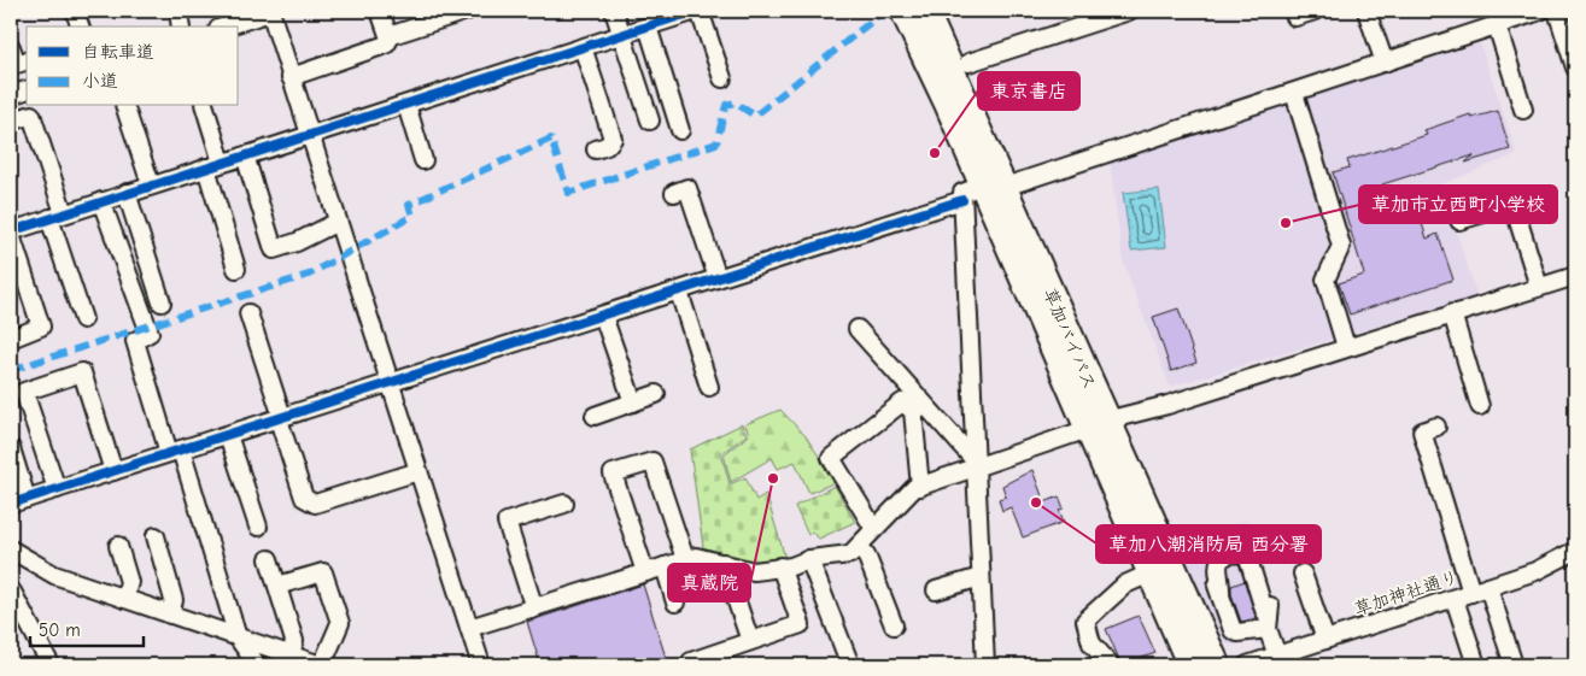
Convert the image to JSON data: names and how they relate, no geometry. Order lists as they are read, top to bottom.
{
  "streets": {
    "highway": ["草加バイパス"],
    "street": ["草加神社通り"]
  },
  "places": [
    "東京書店",
    "草加市立西町小学校",
    "真蔵院",
    "草加八潮消防局 西分署"
  ],
  "legend": ["自転車道", "小道"],
  "scale_bar": "50 m"
}
